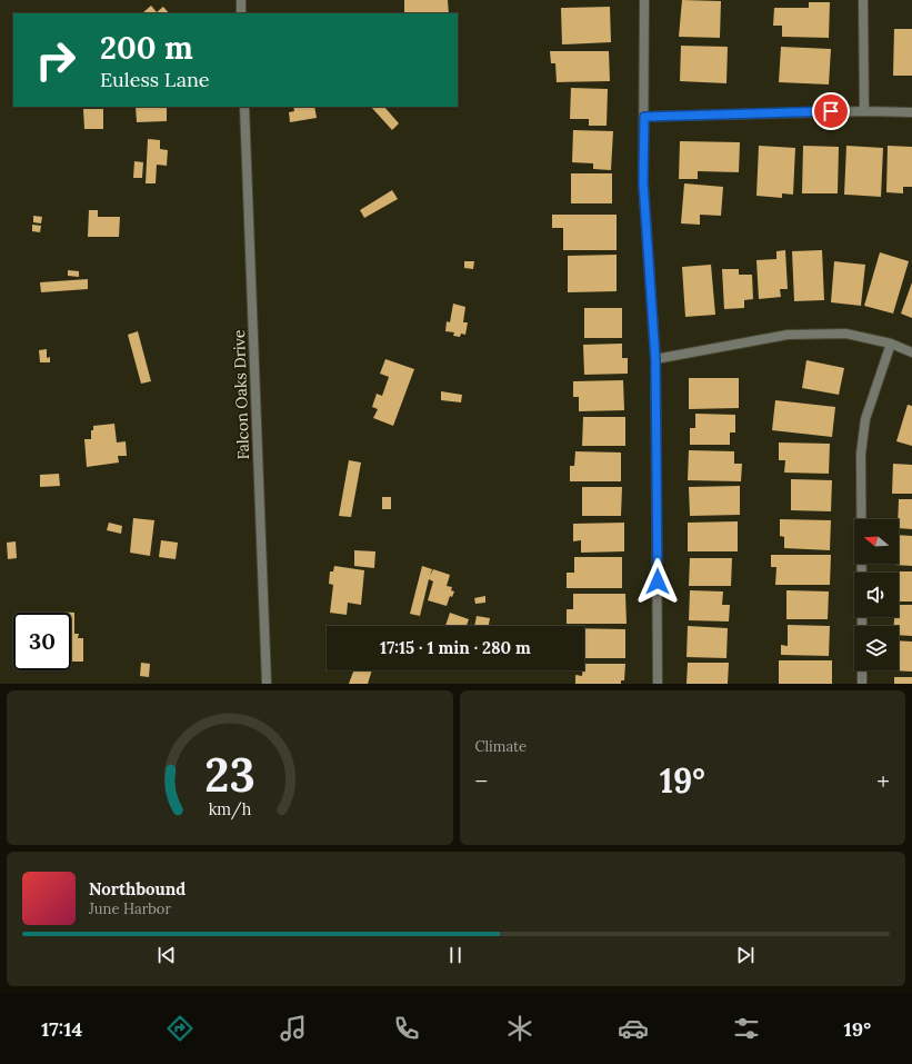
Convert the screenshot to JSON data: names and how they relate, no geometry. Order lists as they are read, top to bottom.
{
  "streets": {
    "street": ["Falcon Oaks Drive"]
  },
  "north": "left",
  "page": {
    "turn": ["200 m", "Euless Lane"],
    "limit": "30",
    "trip": "17:15 · 1 min · 280 m",
    "tile": "Climate",
    "heat": ["−", "19°", "+"],
    "song": ["Northbound", "June Harbor"],
    "tabs": ["17:14", "19°"],
    "gauge": ["23", "km/h"]
  }
}
